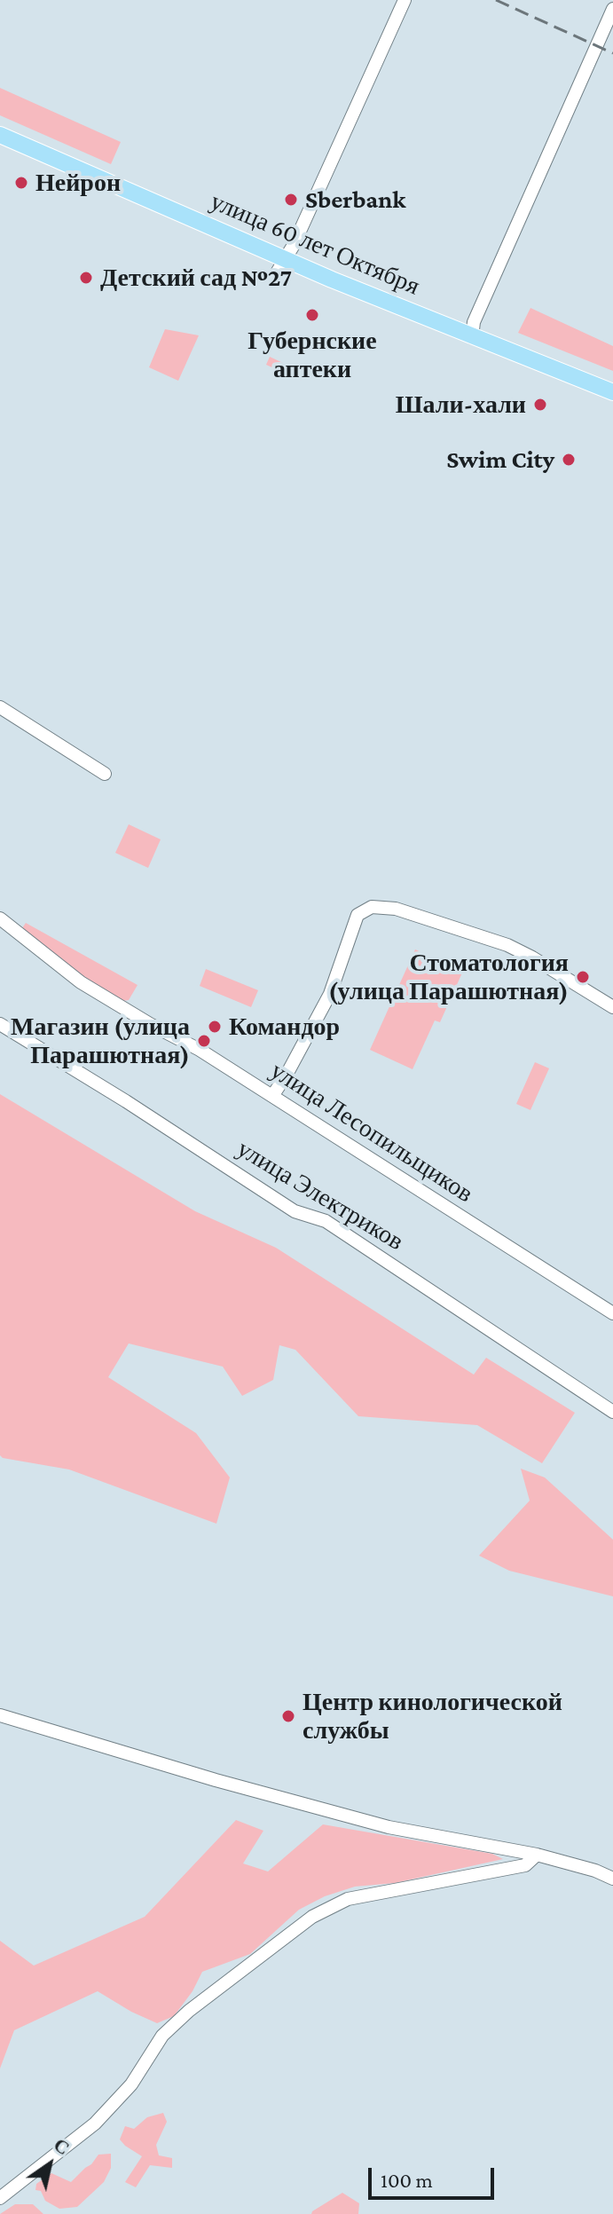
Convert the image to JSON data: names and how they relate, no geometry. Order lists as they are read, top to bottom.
{
  "streets": {
    "main road": ["улица 60 лет Октября"],
    "street": ["улица Лесопильщиков", "улица Электриков"]
  },
  "places": [
    "Нейрон",
    "Sberbank",
    "Детский сад №27",
    "Губернские аптеки",
    "Шали-хали",
    "Swim City",
    "Стоматология (улица Парашютная)",
    "Командор",
    "Магазин (улица Парашютная)",
    "Центр кинологической службы"
  ],
  "scale_bar": "100 m",
  "north": "top right"
}
